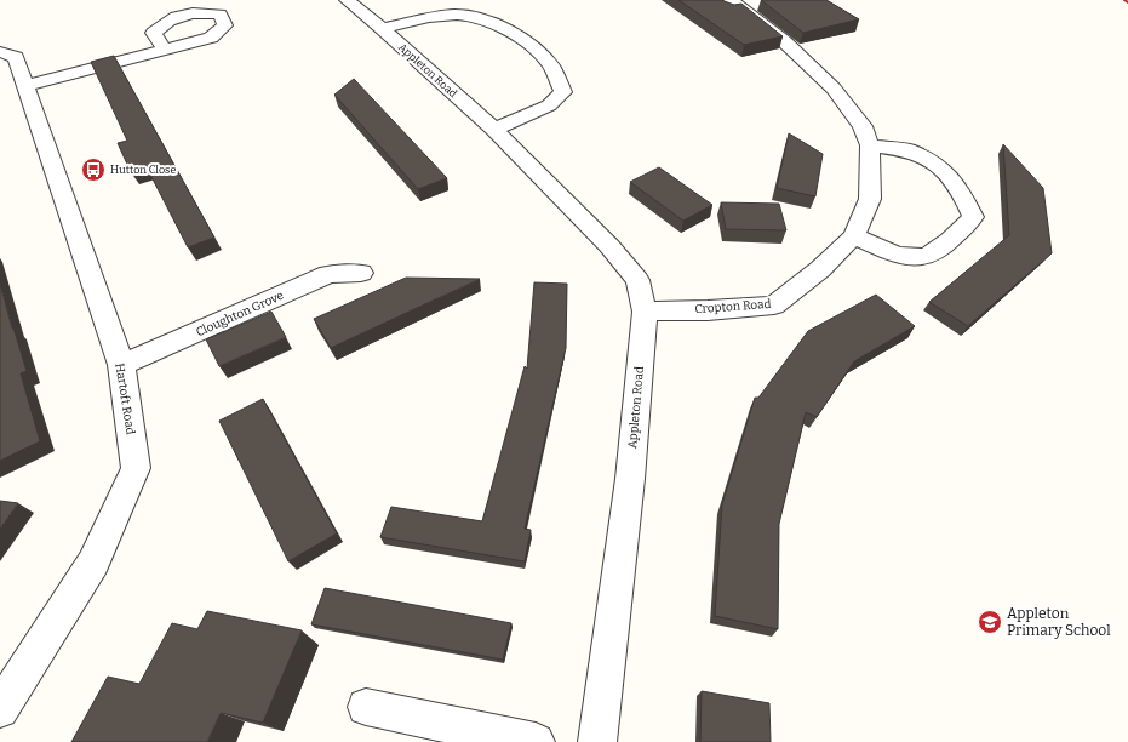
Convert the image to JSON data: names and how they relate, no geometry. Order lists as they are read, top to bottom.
{
  "streets": {
    "street": [
      "Appleton Road",
      "Cropton Road",
      "Cloughton Grove",
      "Hartoft Road"
    ]
  },
  "crossings": [
    ["Appleton Road", "Cropton Road"],
    ["Cloughton Grove", "Hartoft Road"]
  ],
  "places": {
    "bus stop": ["Hutton Close"],
    "school or university": ["Appleton Primary School"]
  }
}
